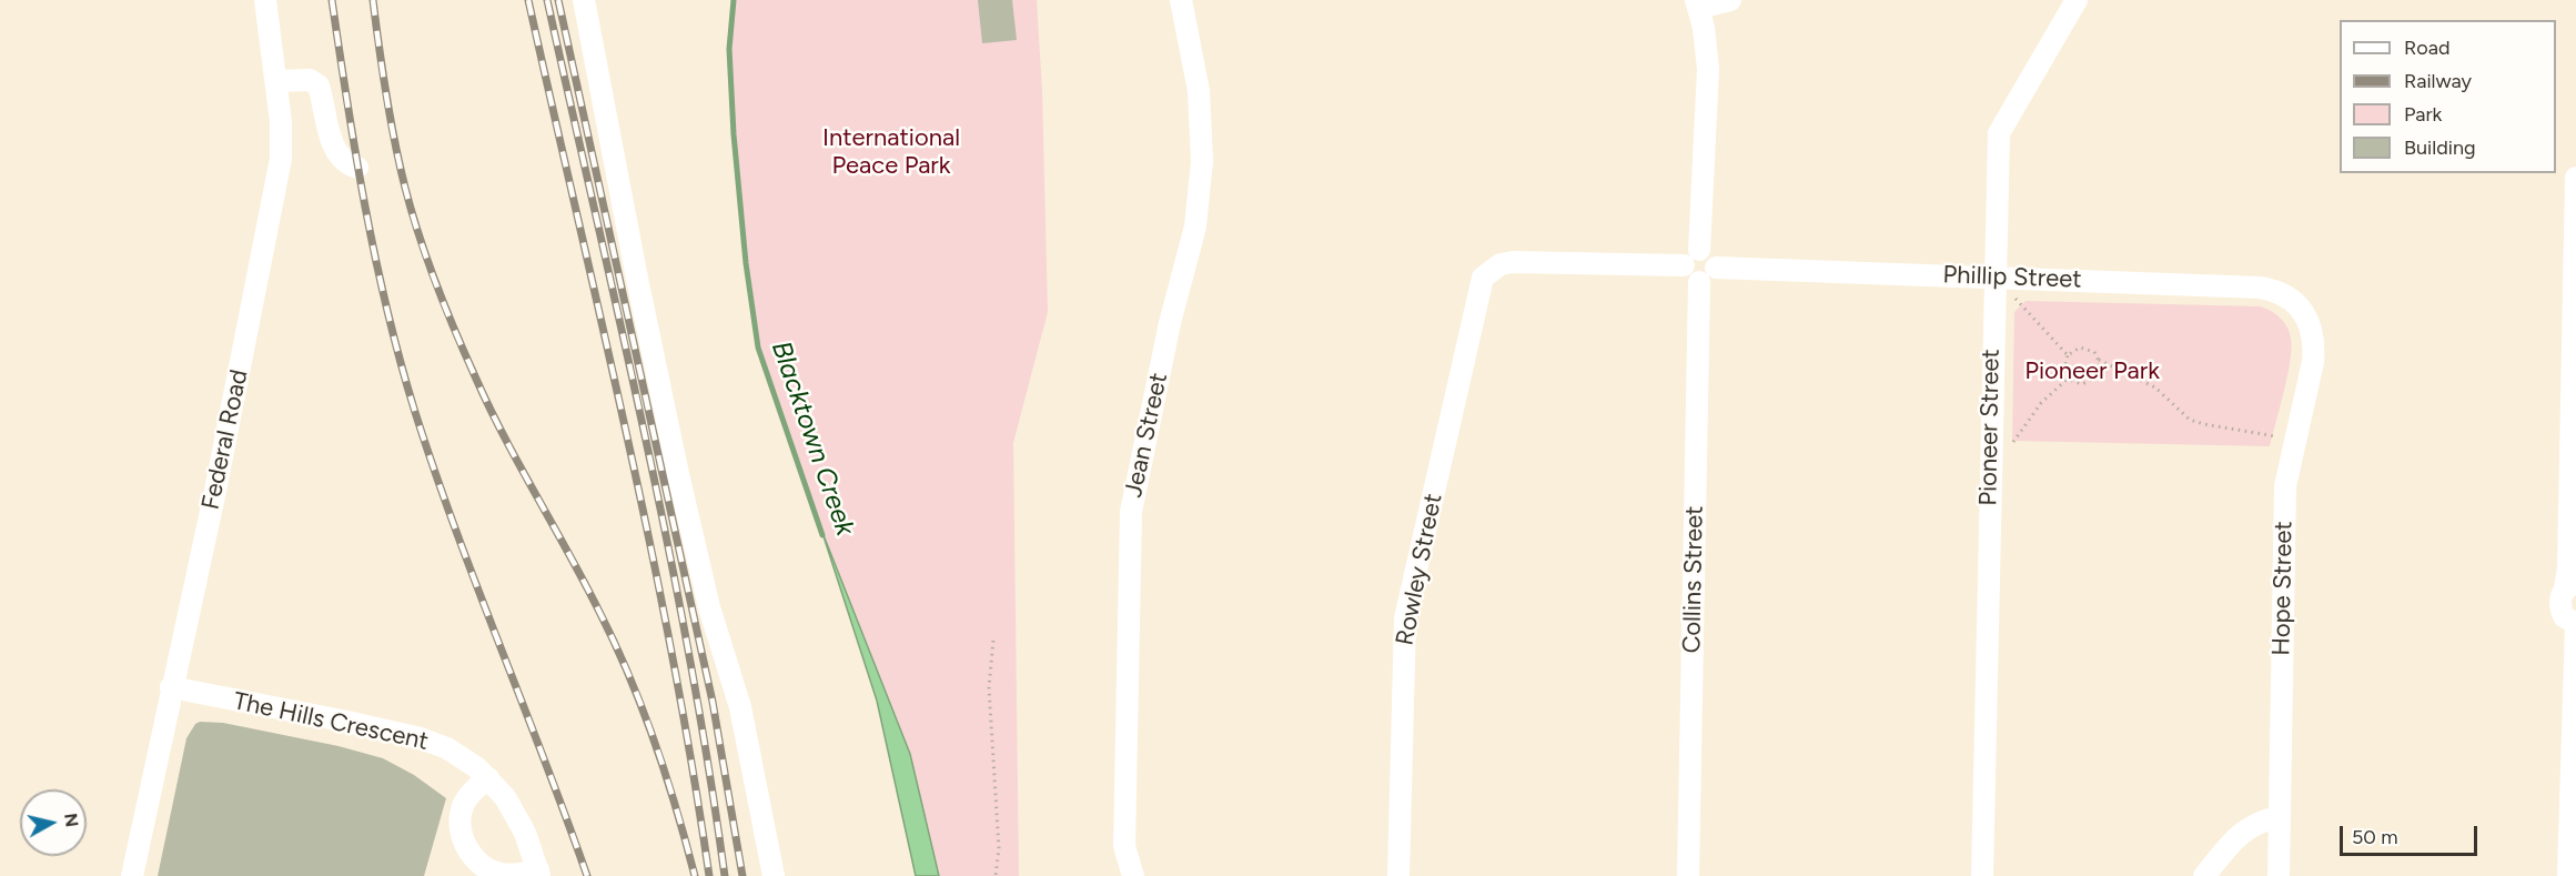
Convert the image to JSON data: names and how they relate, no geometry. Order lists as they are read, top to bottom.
{
  "streets": {
    "street": [
      "Phillip Street",
      "Pioneer Street",
      "Jean Street",
      "Federal Road",
      "Rowley Street",
      "Collins Street",
      "Hope Street",
      "The Hills Crescent"
    ]
  },
  "crossings": [
    ["Phillip Street", "Pioneer Street"],
    ["Phillip Street", "Rowley Street"],
    ["Phillip Street", "Collins Street"],
    ["Phillip Street", "Hope Street"],
    ["Federal Road", "The Hills Crescent"],
    ["Rowley Street", "Collins Street"]
  ],
  "water": ["Blacktown Creek"],
  "parks": ["International Peace Park", "Pioneer Park"],
  "legend": [
    "Road",
    "Railway",
    "Park",
    "Building"
  ],
  "scale_bar": "50 m",
  "north": "right"
}
